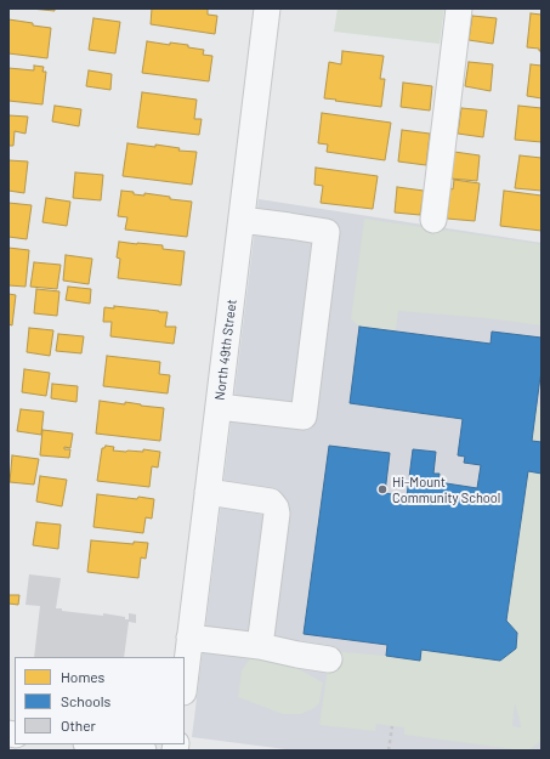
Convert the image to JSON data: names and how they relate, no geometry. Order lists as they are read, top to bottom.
{
  "streets": {
    "street": ["North 49th Street"]
  },
  "places": ["Hi-Mount Community School"],
  "legend": ["Homes", "Schools", "Other"]
}
